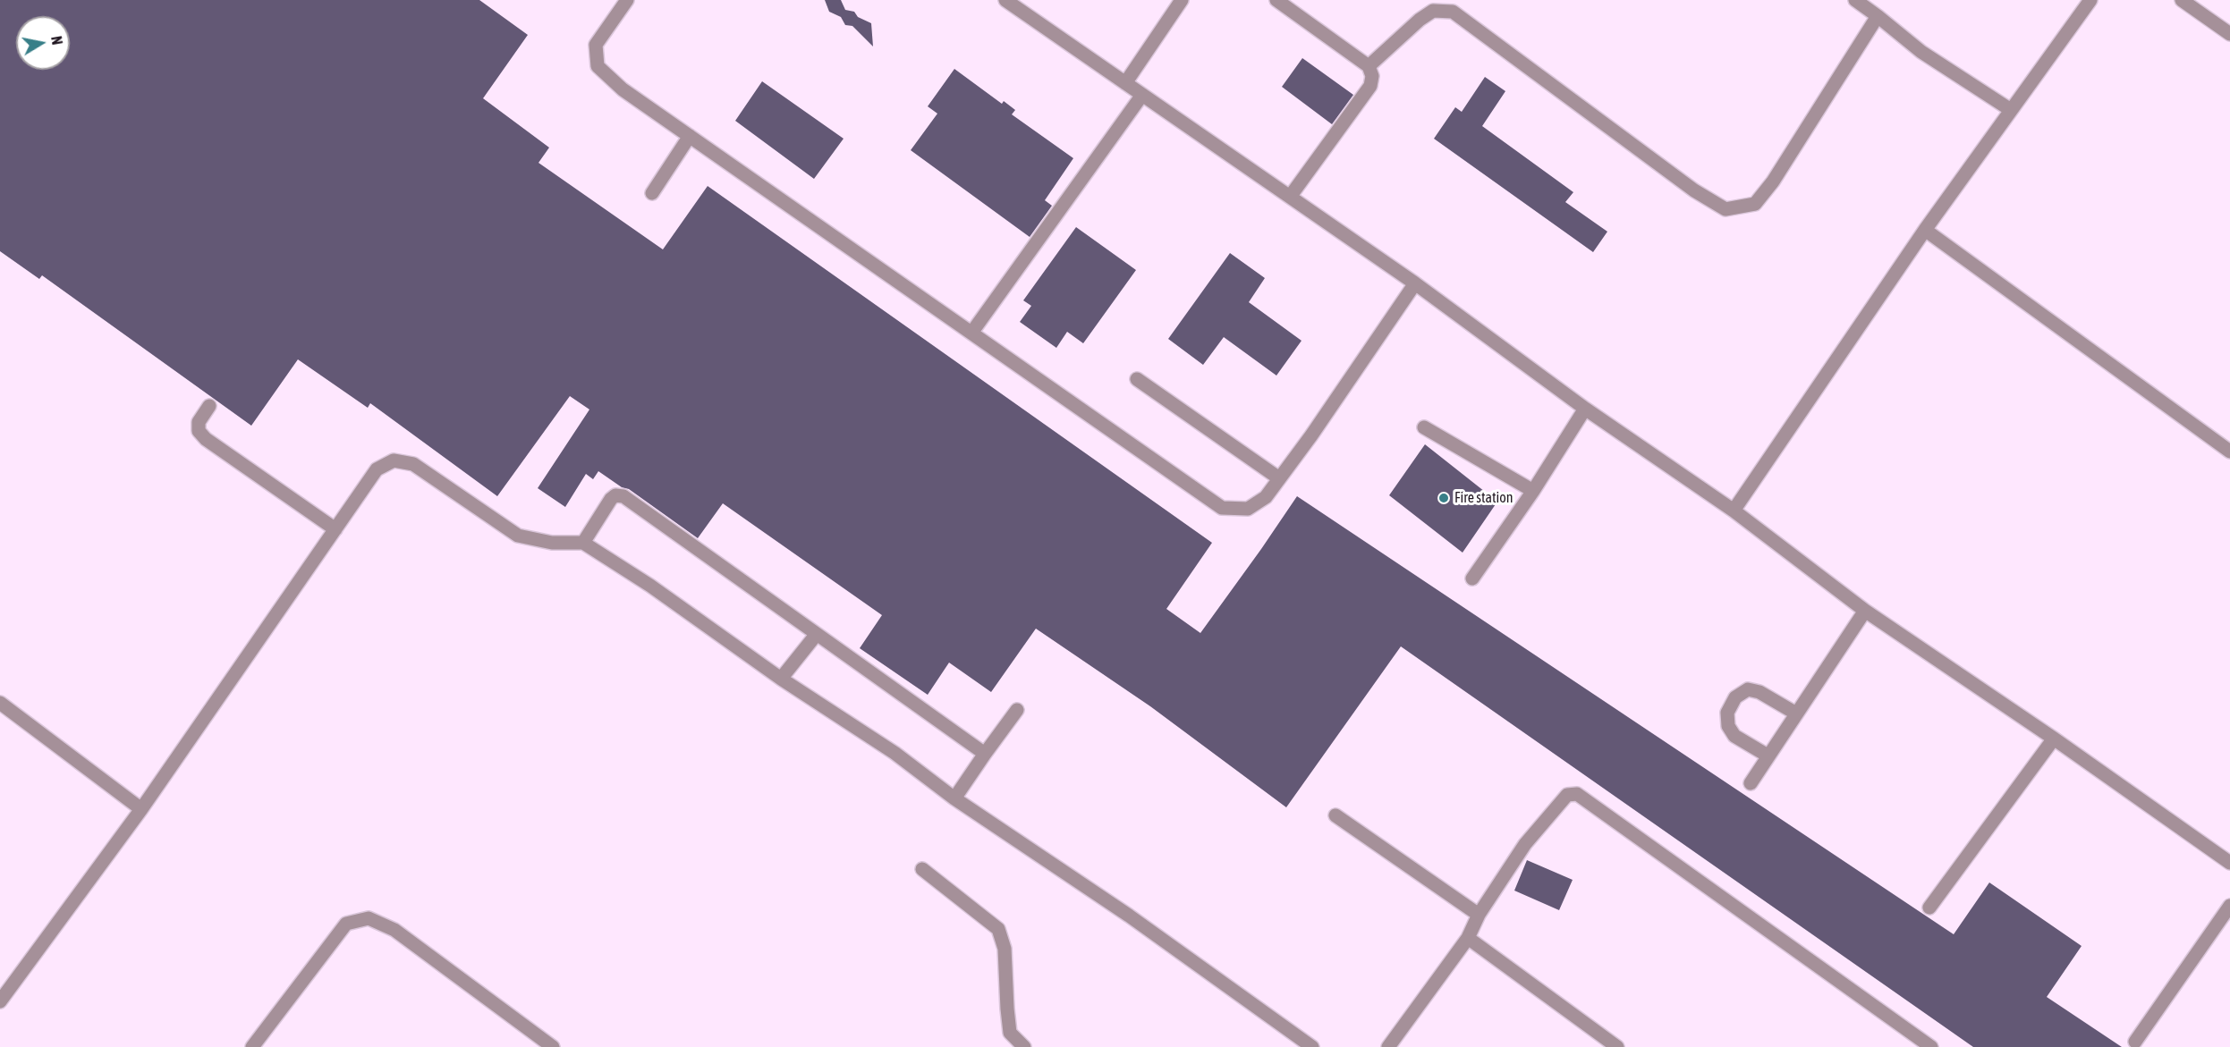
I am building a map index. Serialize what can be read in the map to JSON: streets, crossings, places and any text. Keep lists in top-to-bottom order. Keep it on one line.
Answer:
{"places":["Fire station"],"north":"right"}
